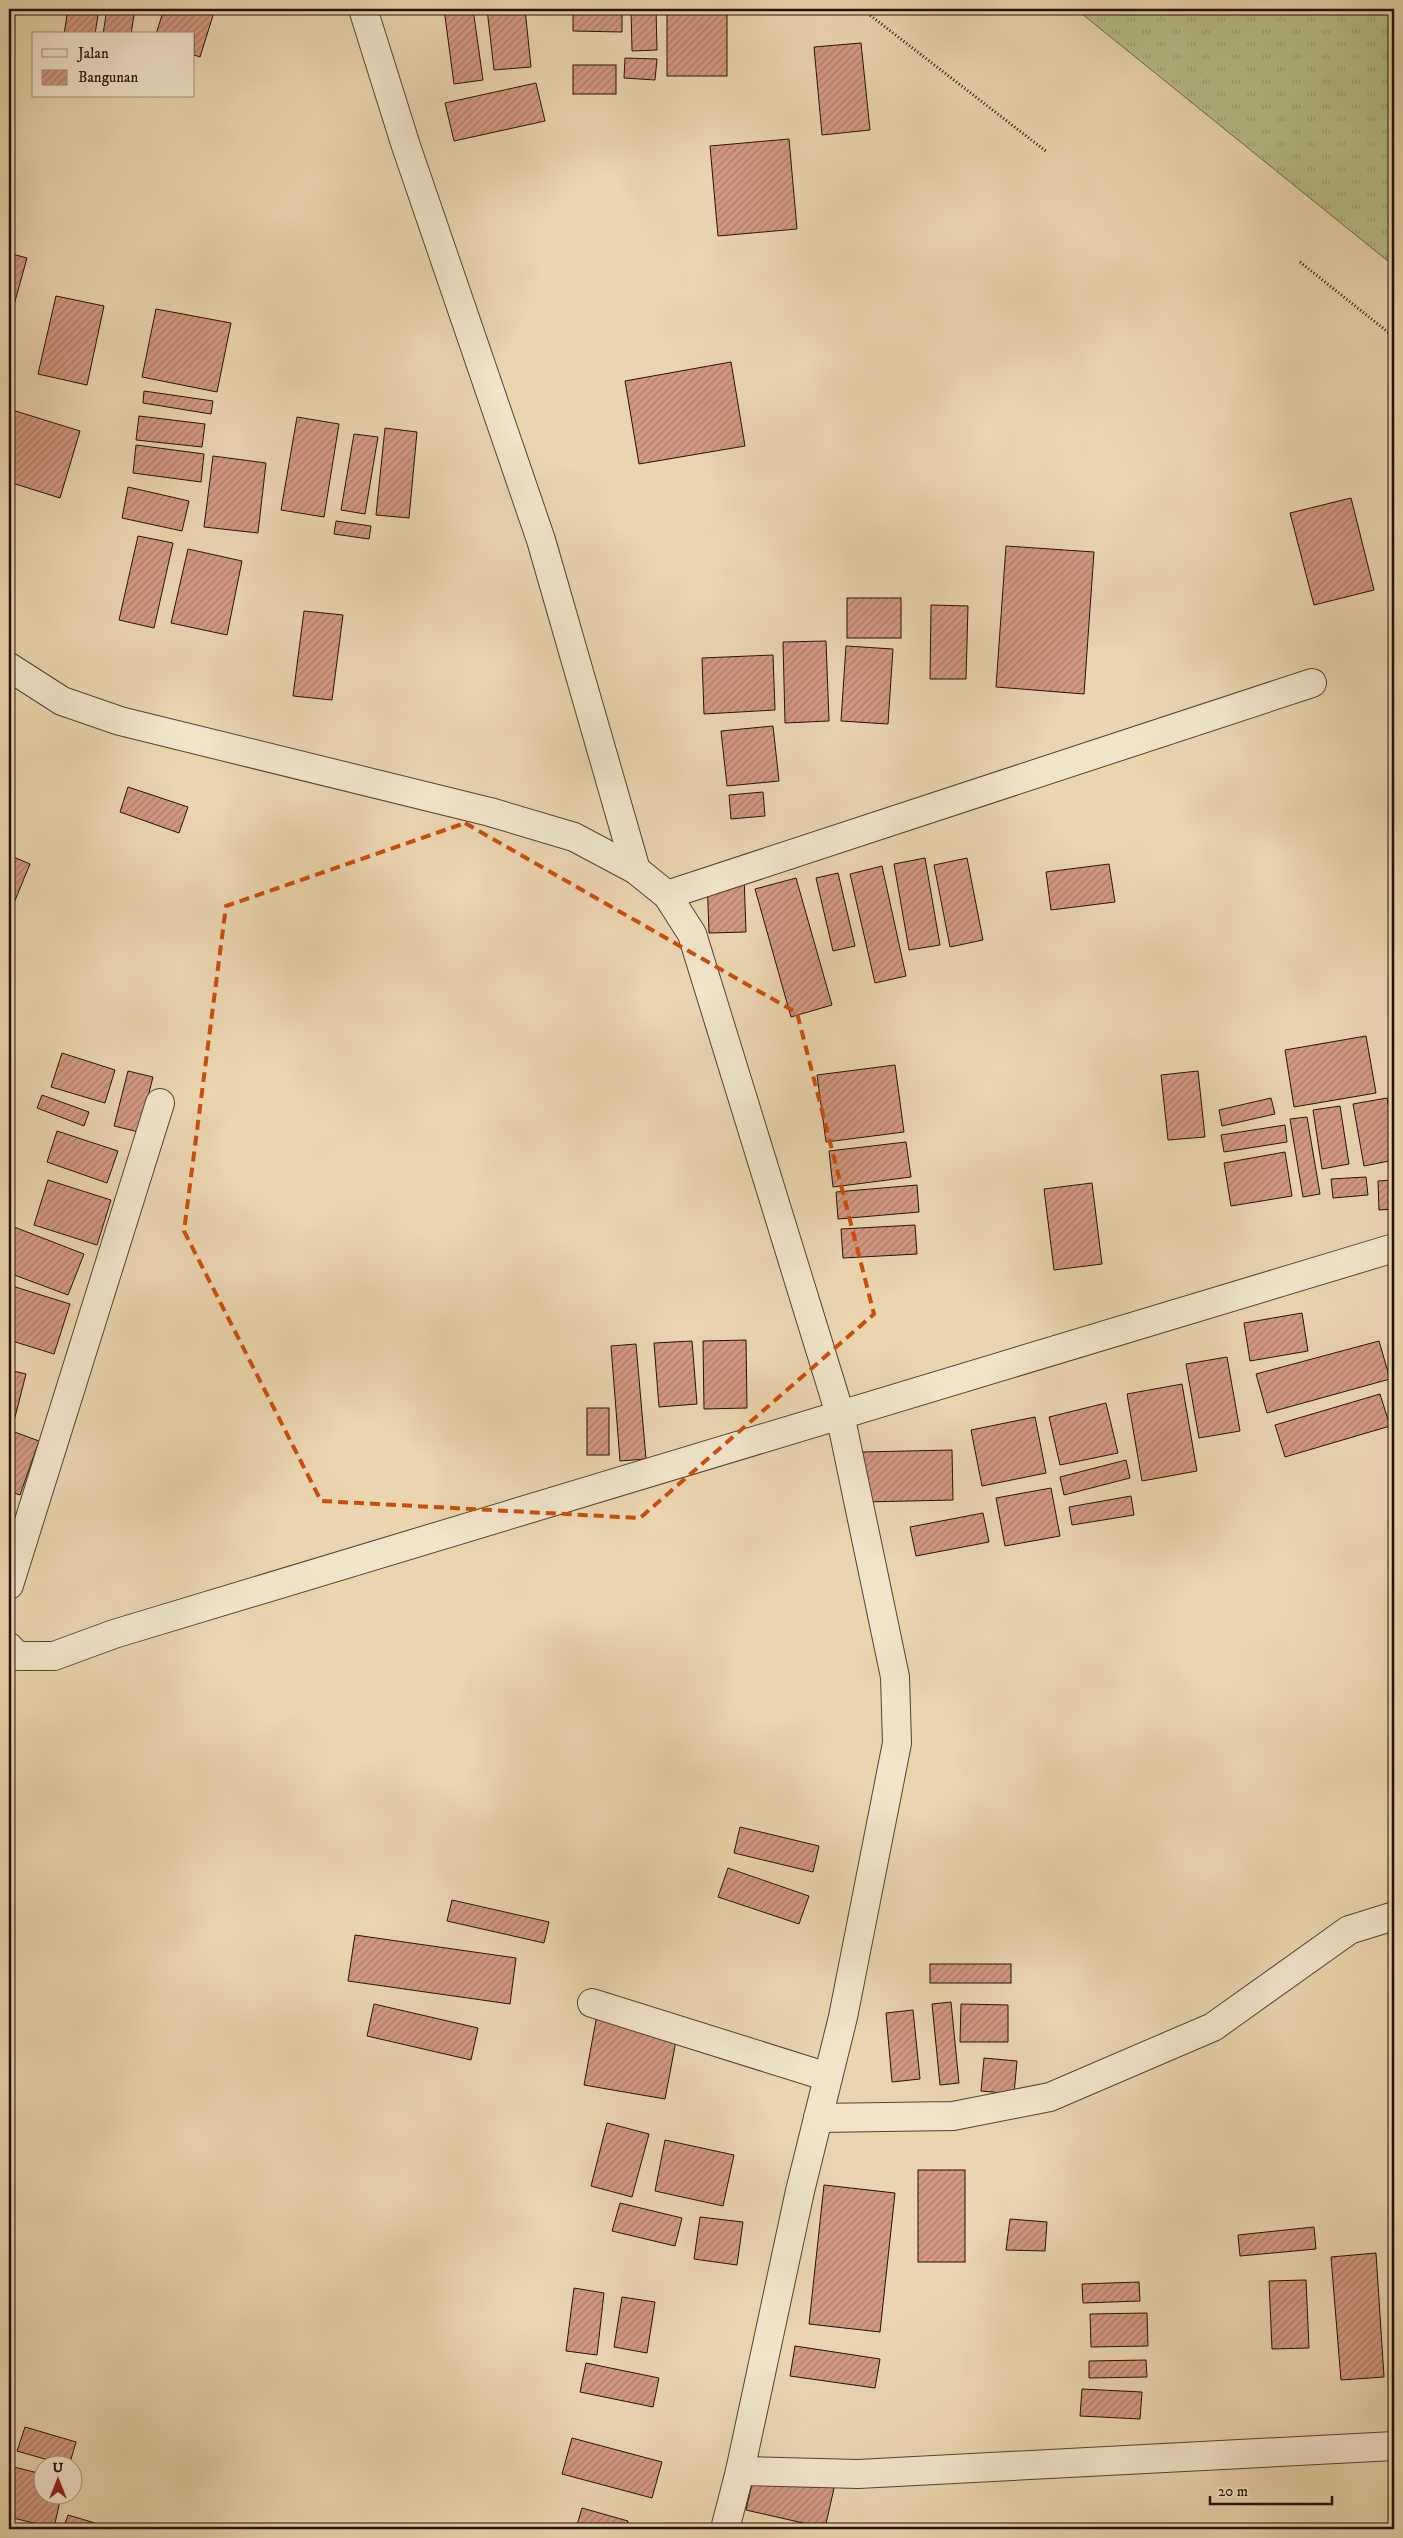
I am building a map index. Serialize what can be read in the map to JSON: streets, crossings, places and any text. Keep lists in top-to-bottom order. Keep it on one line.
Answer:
{"legend":["Jalan","Bangunan"],"scale_bar":"20 m","north":"top"}
